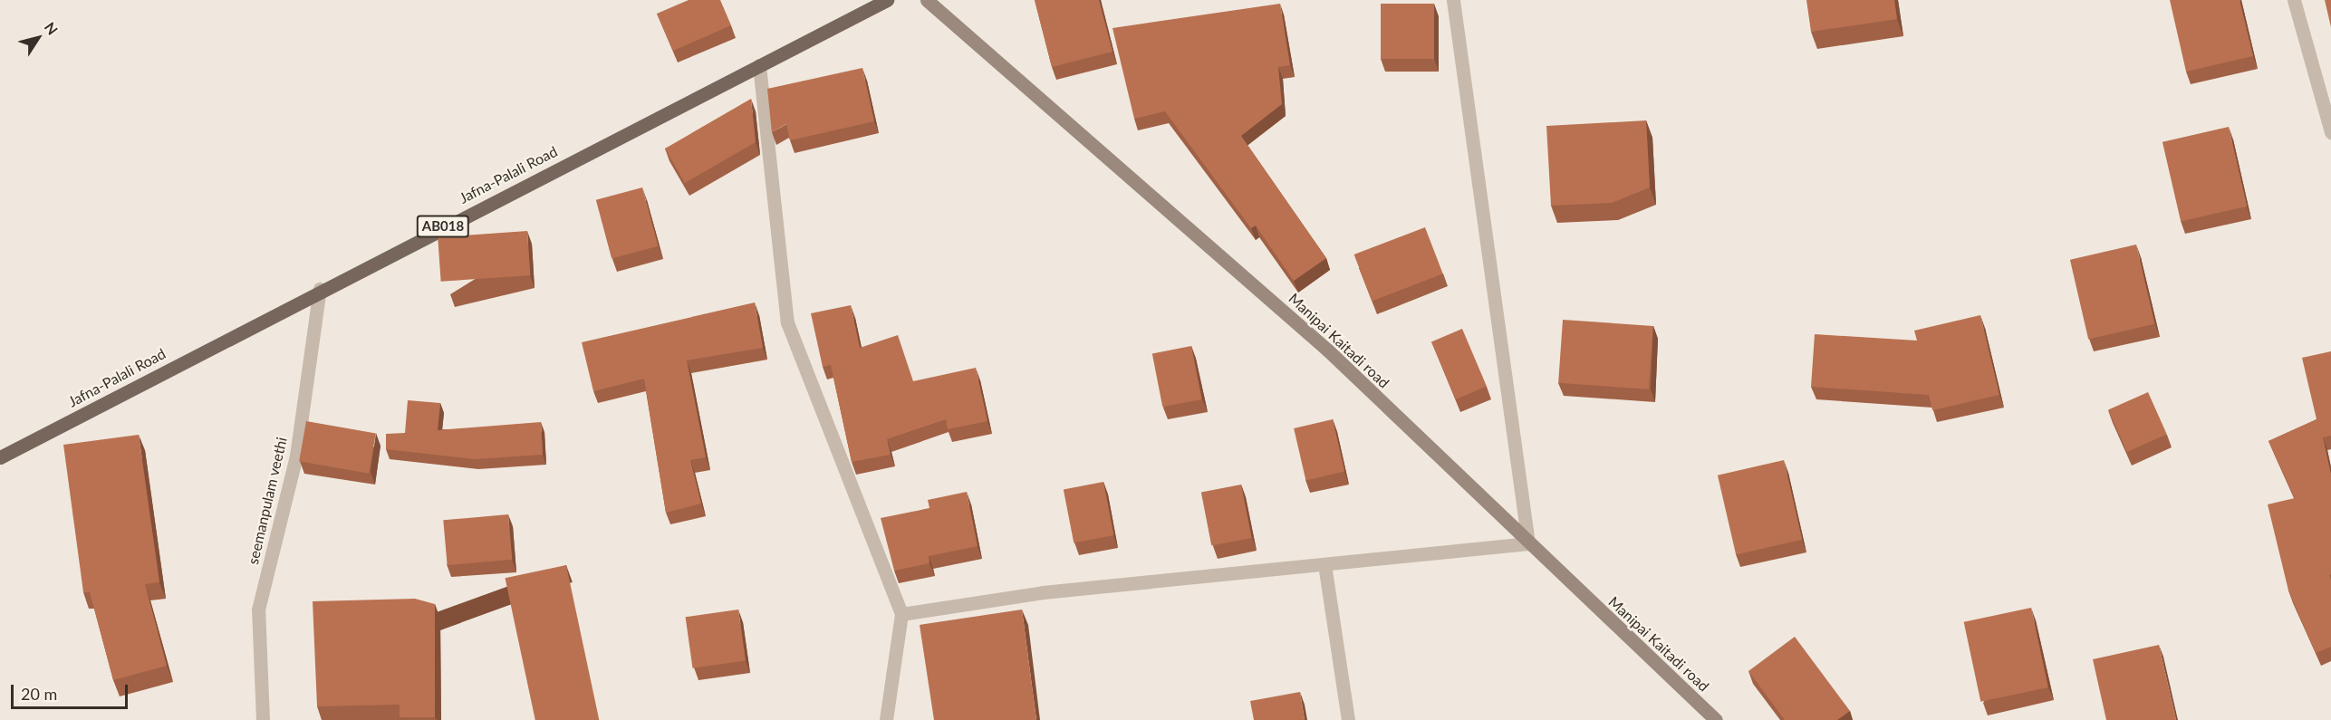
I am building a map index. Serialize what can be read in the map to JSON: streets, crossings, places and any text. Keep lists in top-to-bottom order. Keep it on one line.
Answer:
{"streets":{"main road":["Jafna-Palali Road","AB018","Manipai Kaitadi road"],"street":["seemanpulam veethi"]},"crossings":[["Jafna-Palali Road","seemanpulam veethi"]],"scale_bar":"20 m","north":"top right"}
